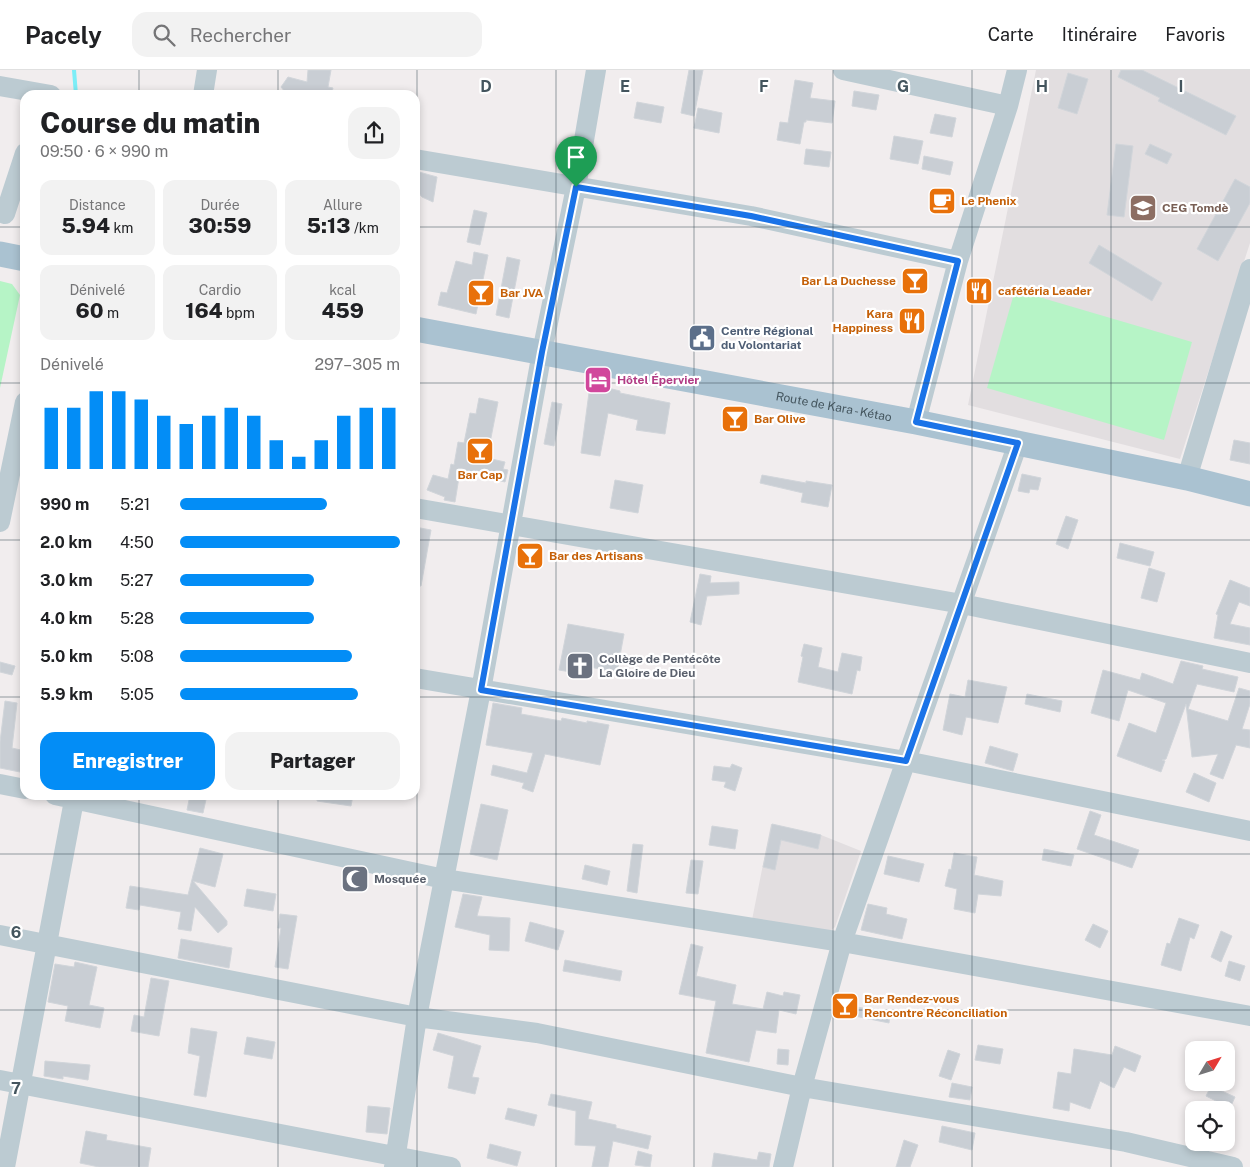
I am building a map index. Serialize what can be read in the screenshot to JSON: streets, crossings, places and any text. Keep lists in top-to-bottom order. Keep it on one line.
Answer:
{"streets":{"main road":["Route de Kara - Kétao"]},"places":{"cafe":["Le Phenix"],"school or university":["CEG Tomdè"],"bar":["Bar La Duchesse","Bar JVA","Bar Olive","Bar Cap","Bar des Artisans","Bar Rendez-vous Rencontre Réconciliation"],"restaurant":["cafétéria Leader","Kara Happiness"],"public building":["Centre Régional du Volontariat"],"hotel":["Hôtel Épervier"],"church":["Collège de Pentécôte La Gloire de Dieu"],"mosque":["Mosquée"]},"north":"top right","page":{"header":"Pacely","search":"Rechercher","nav":["Carte","Itinéraire","Favoris"],"heading":["Course du matin","09:50 · 6 × 990 m"],"stats":[["Distance","5.94 km"],["Durée","30:59"],["Allure","5:13 /km"],["Dénivelé","60 m"],["Cardio","164 bpm"],["kcal","459"]],"chart":["Dénivelé","297–305 m"],"list":[{"name":"990 m","note":"5:21"},{"name":"2.0 km","note":"4:50"},{"name":"3.0 km","note":"5:27"},{"name":"4.0 km","note":"5:28"},{"name":"5.0 km","note":"5:08"},{"name":"5.9 km","note":"5:05"}],"buttons":["Enregistrer","Partager"]},"grid":{"columns":["D","E","F","G","H","I"],"rows":["6","7"]}}
